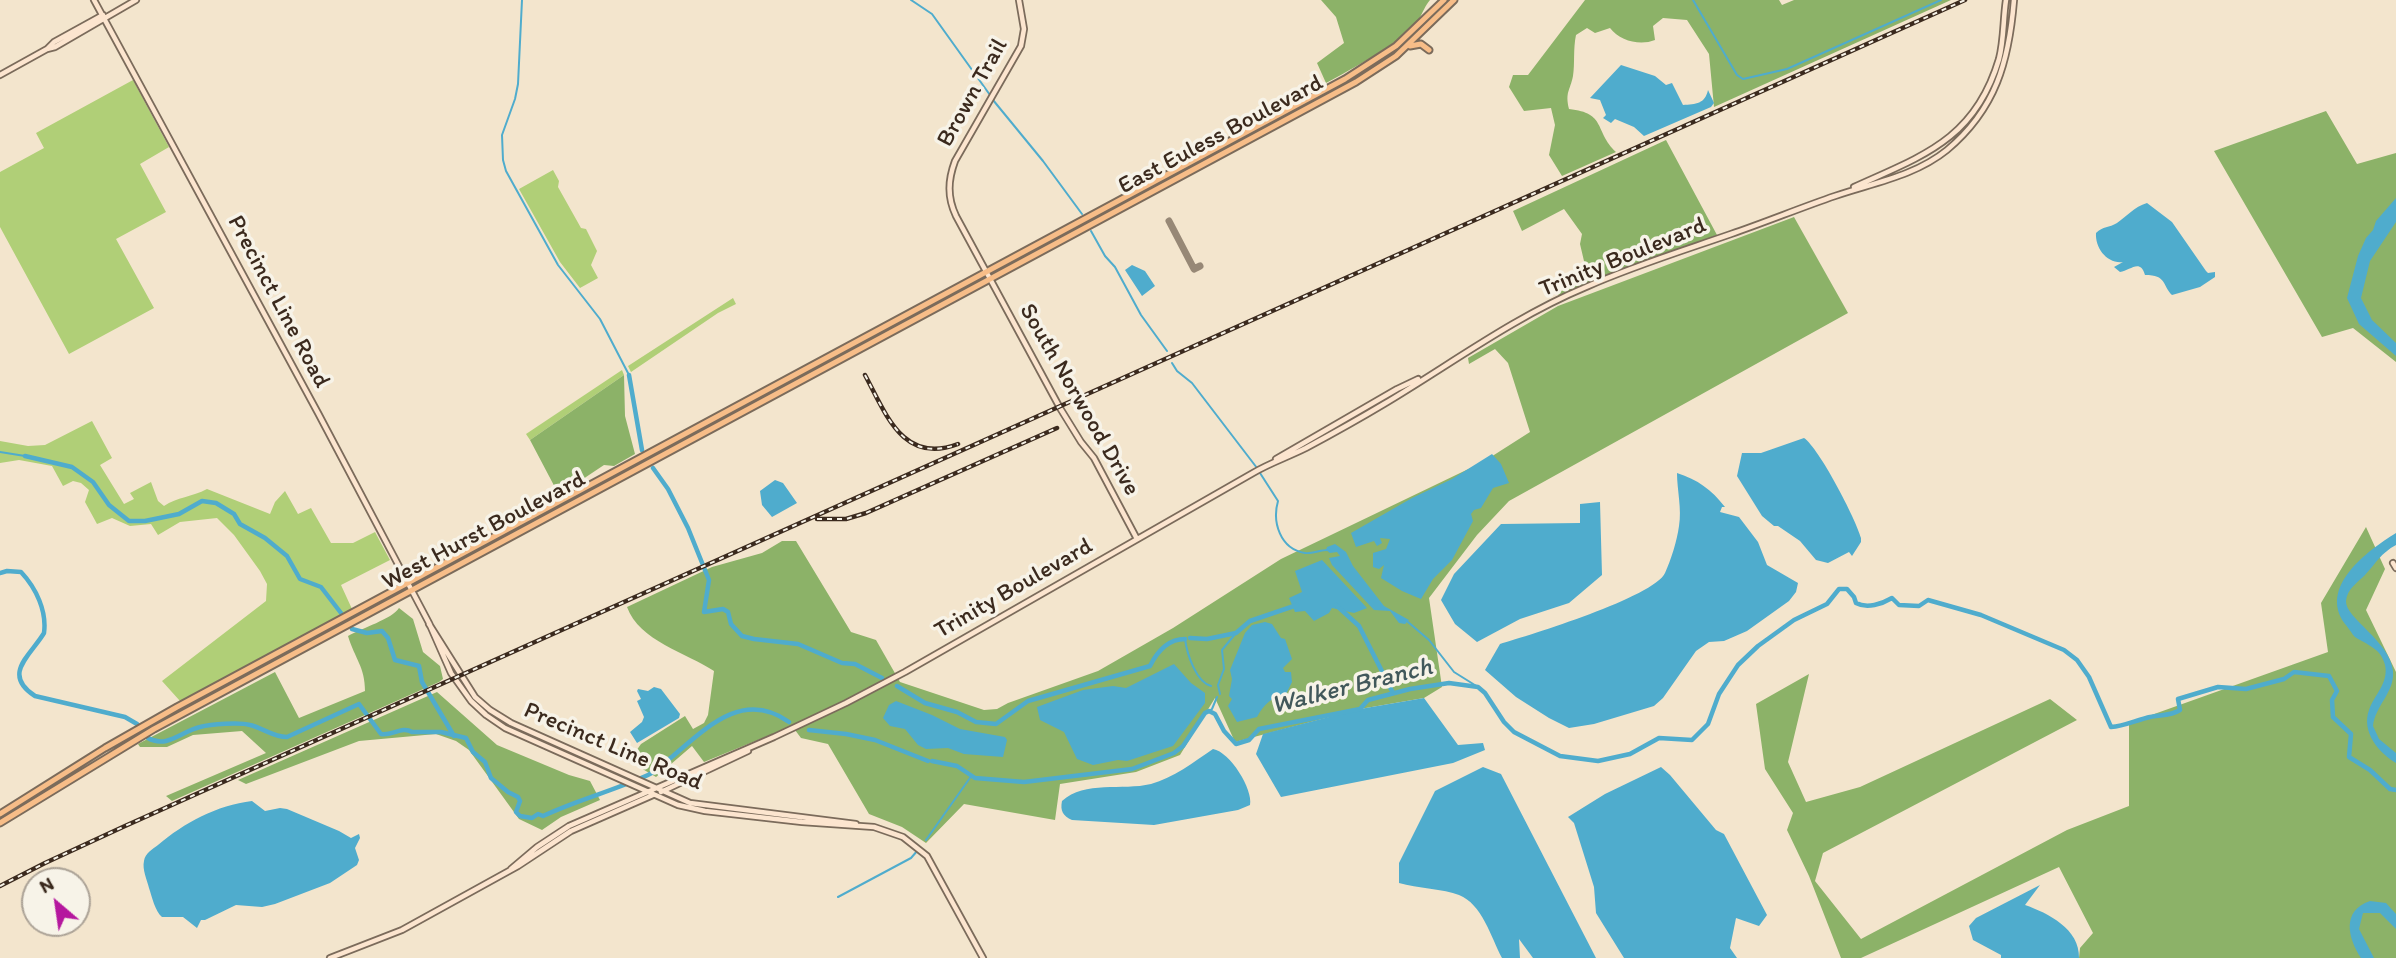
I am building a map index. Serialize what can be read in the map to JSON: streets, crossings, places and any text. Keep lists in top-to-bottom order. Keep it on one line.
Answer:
{"streets":{"main road":["Brown Trail","East Euless Boulevard","Trinity Boulevard","Precinct Line Road","South Norwood Drive","West Hurst Boulevard"]},"crossings":[["Brown Trail","South Norwood Drive"],["East Euless Boulevard","South Norwood Drive"],["East Euless Boulevard","West Hurst Boulevard"],["Trinity Boulevard","Precinct Line Road"],["Trinity Boulevard","South Norwood Drive"],["Precinct Line Road","West Hurst Boulevard"],["South Norwood Drive","West Hurst Boulevard"]],"water":["Walker Branch"],"north":"top left"}
